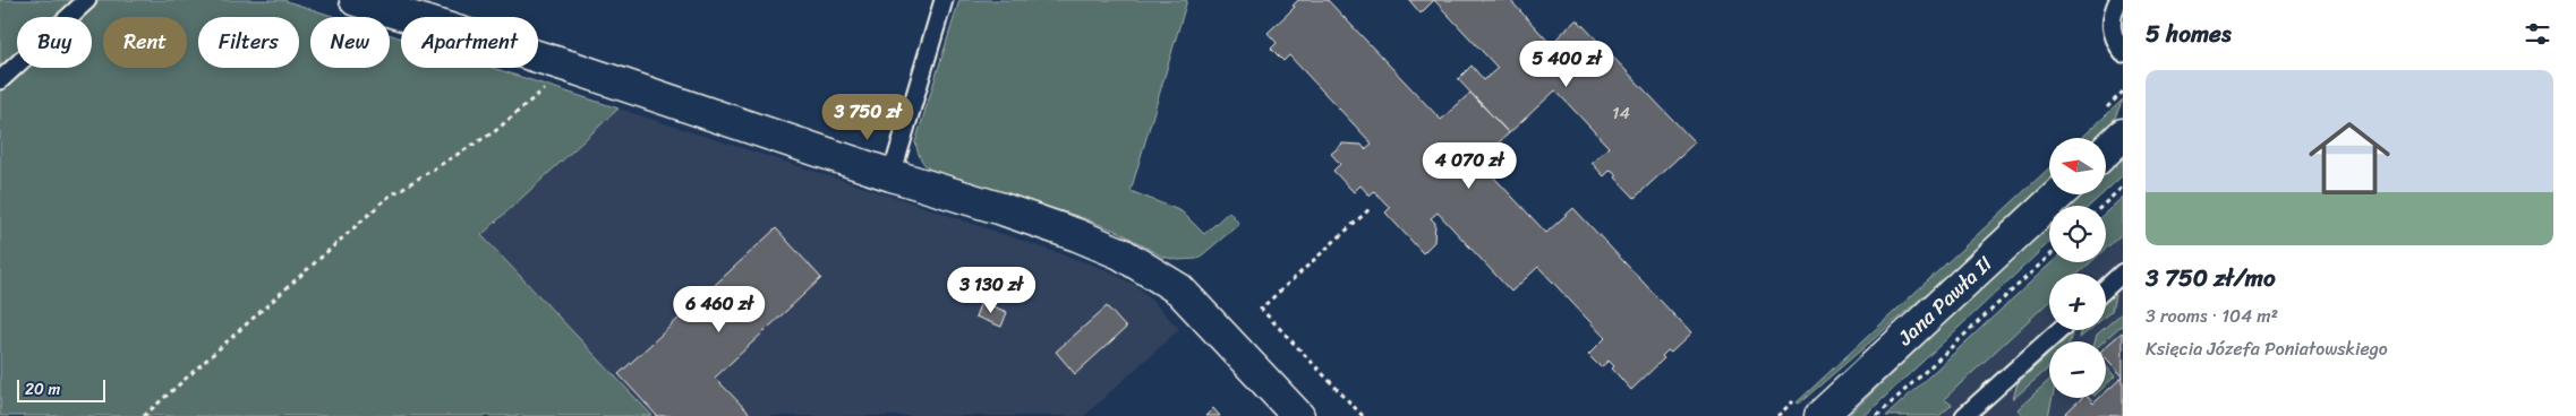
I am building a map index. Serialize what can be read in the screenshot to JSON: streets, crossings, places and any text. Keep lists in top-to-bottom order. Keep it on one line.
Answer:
{"streets":{"street":["Jana Pawła II"]},"house_numbers":["14"],"scale_bar":"20 m","north":"left","page":{"heading":"5 homes","chip":["Buy","Rent","Filters","New","Apartment"],"price":["5 400 zł","3 750 zł","4 070 zł","3 130 zł","6 460 zł"],"list":[{"name":"3 750 zł/mo","note":"3 rooms · 104 m² · Księcia Józefa Poniatowskiego"}],"map_buttons":["+","−"],"scale":"20 m"}}
